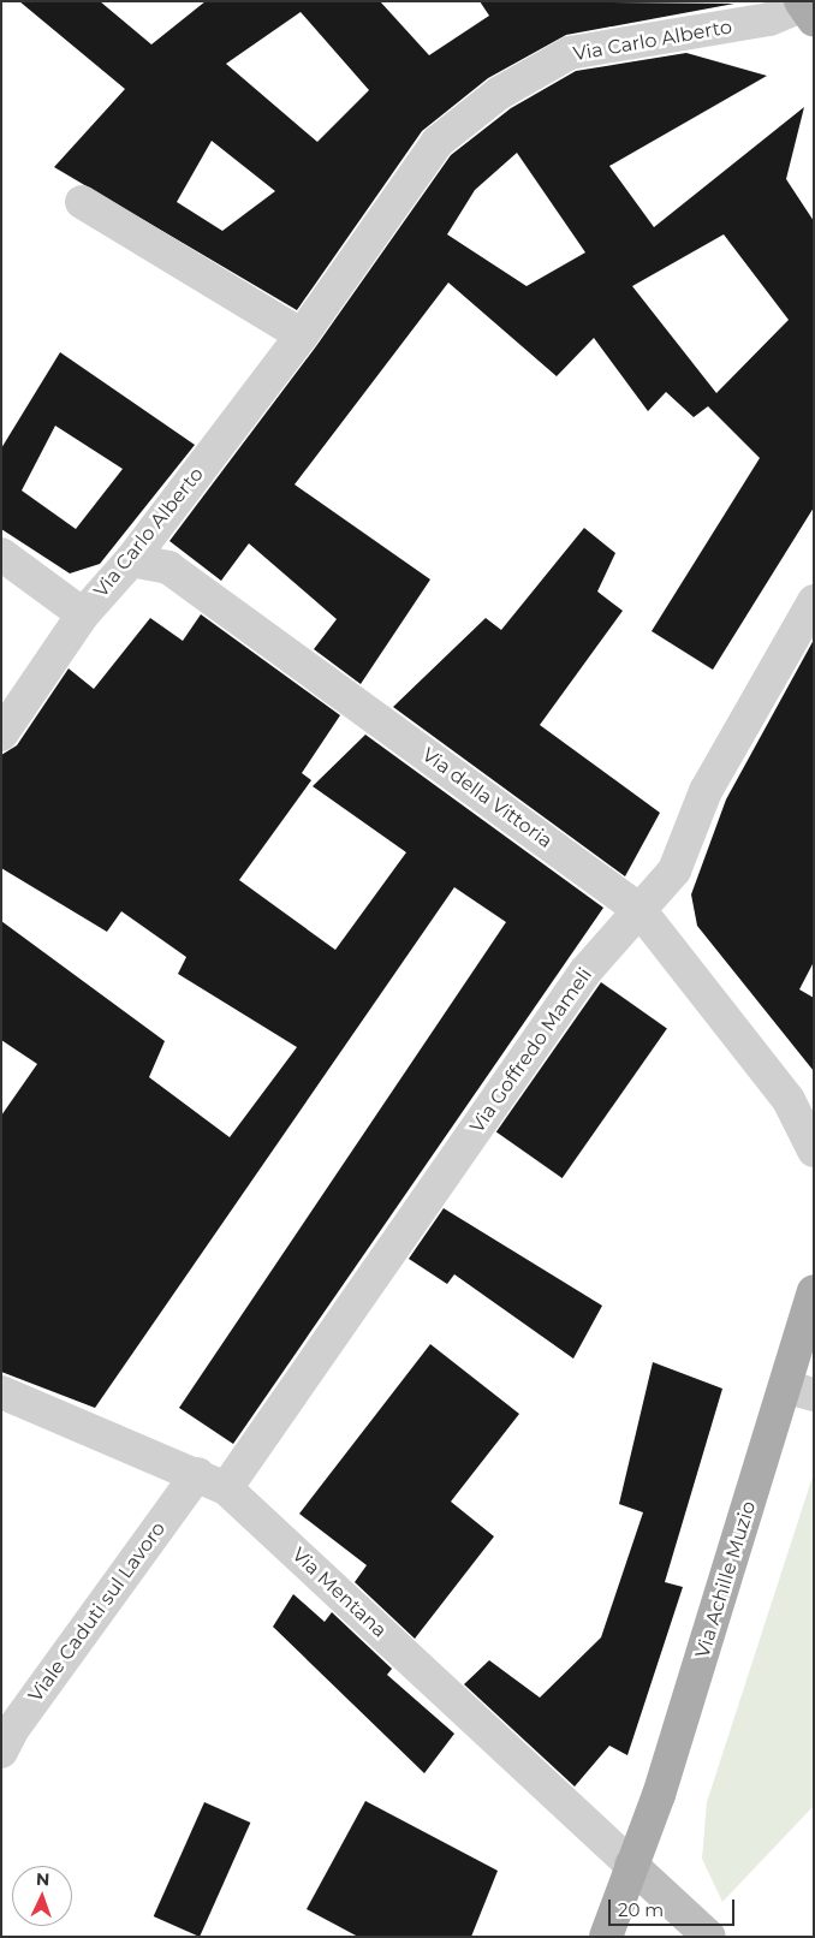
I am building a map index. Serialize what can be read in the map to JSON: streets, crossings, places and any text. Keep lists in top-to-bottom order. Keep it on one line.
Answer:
{"streets":{"main road":["Via Achille Muzio"],"street":["Via Carlo Alberto","Via della Vittoria","Via Goffredo Mameli","Via Mentana","Viale Caduti sul Lavoro"]},"crossings":[["Via Carlo Alberto","Via della Vittoria"],["Via della Vittoria","Via Goffredo Mameli"],["Via Goffredo Mameli","Via Mentana"],["Via Achille Muzio","Via Mentana"],["Via Mentana","Viale Caduti sul Lavoro"]],"scale_bar":"20 m","north":"top"}
